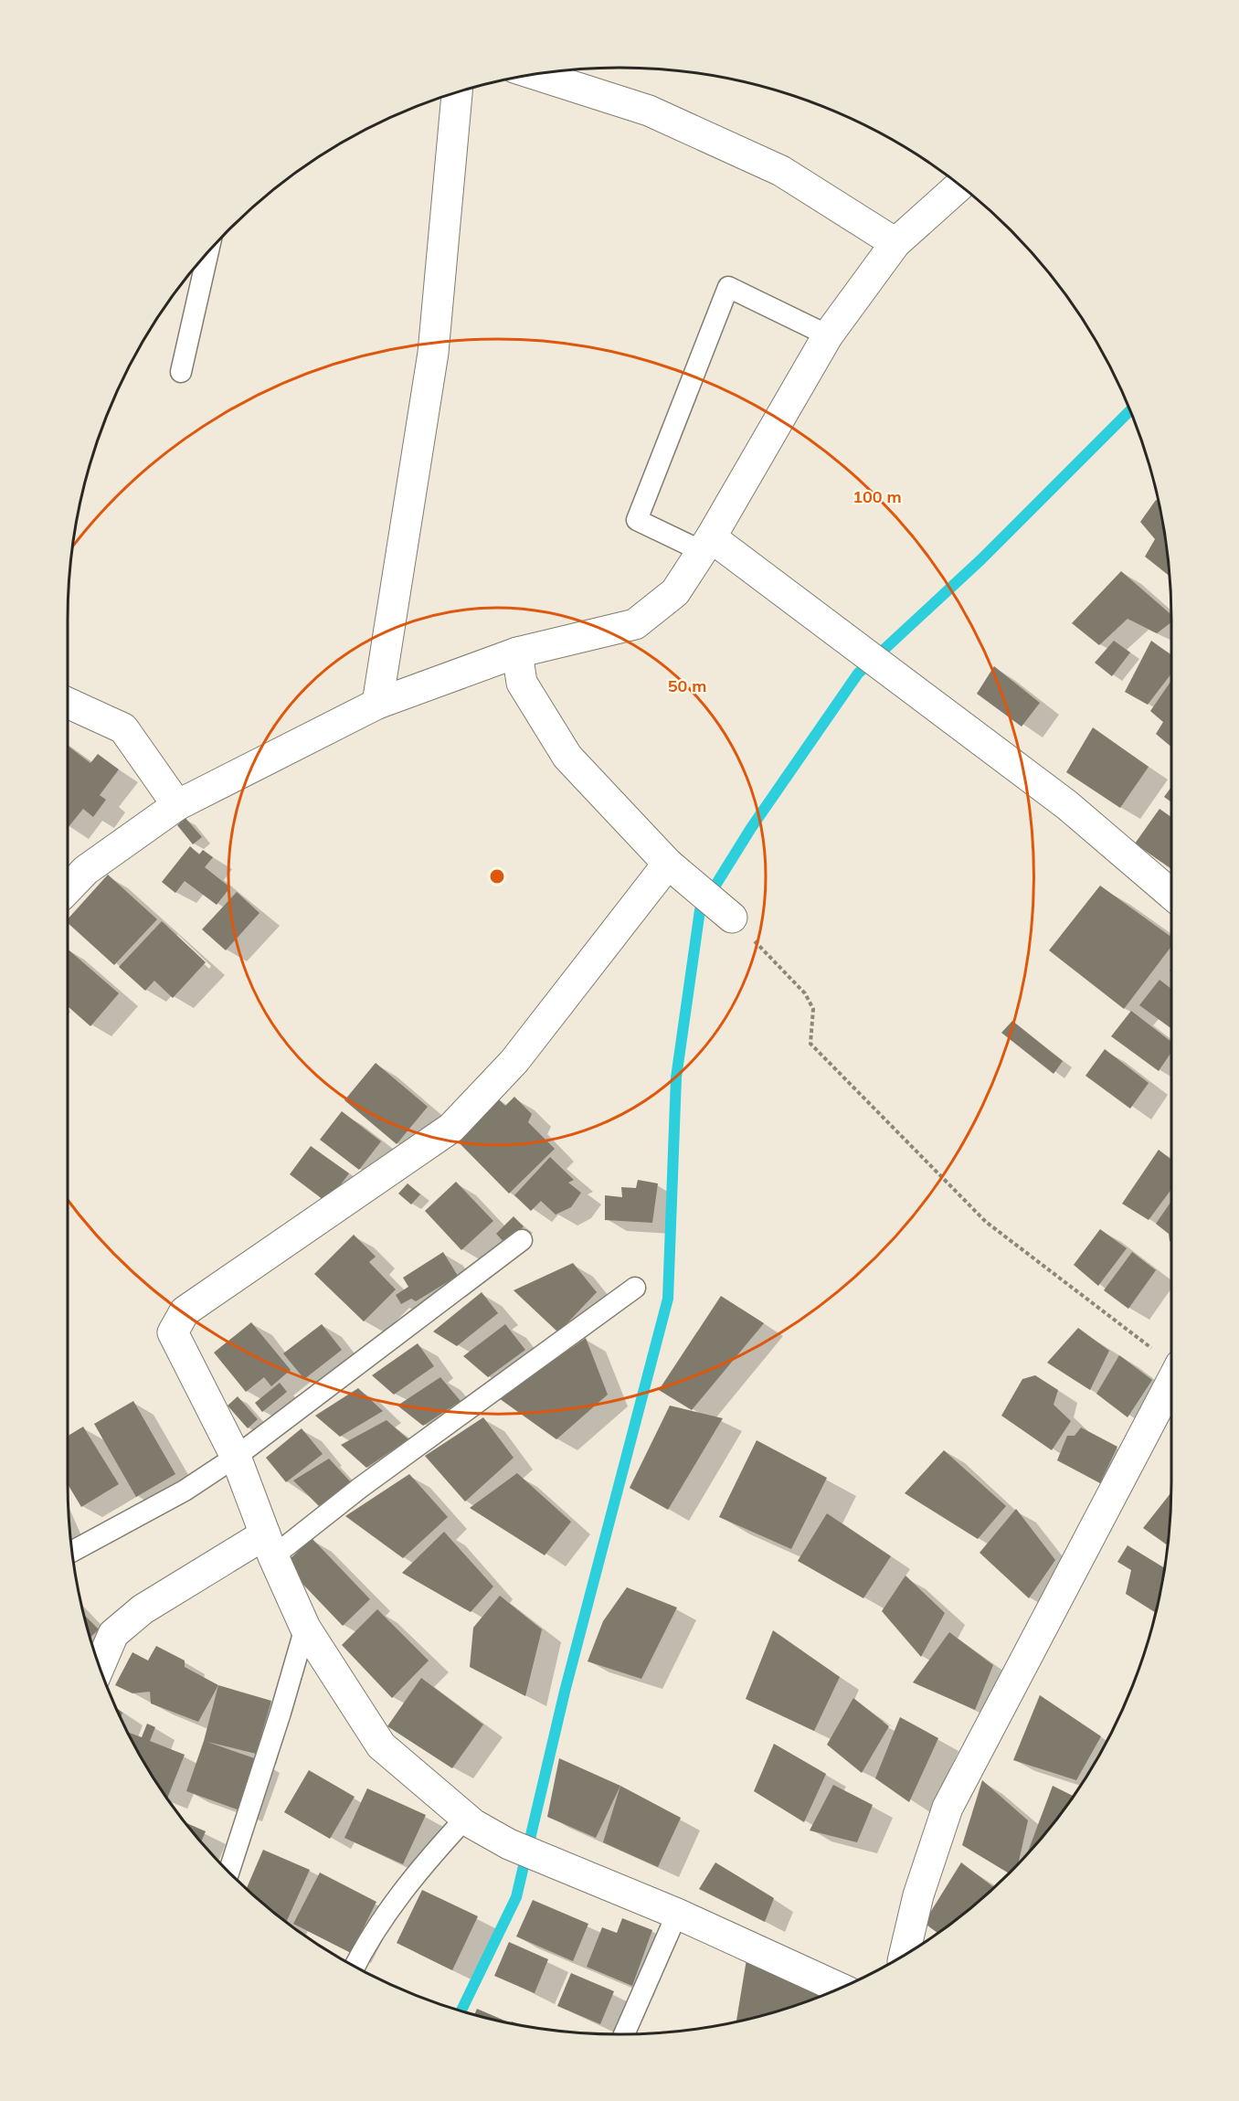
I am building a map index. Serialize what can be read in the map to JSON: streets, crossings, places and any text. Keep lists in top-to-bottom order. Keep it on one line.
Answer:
{"rings":["100 m","50 m"]}
